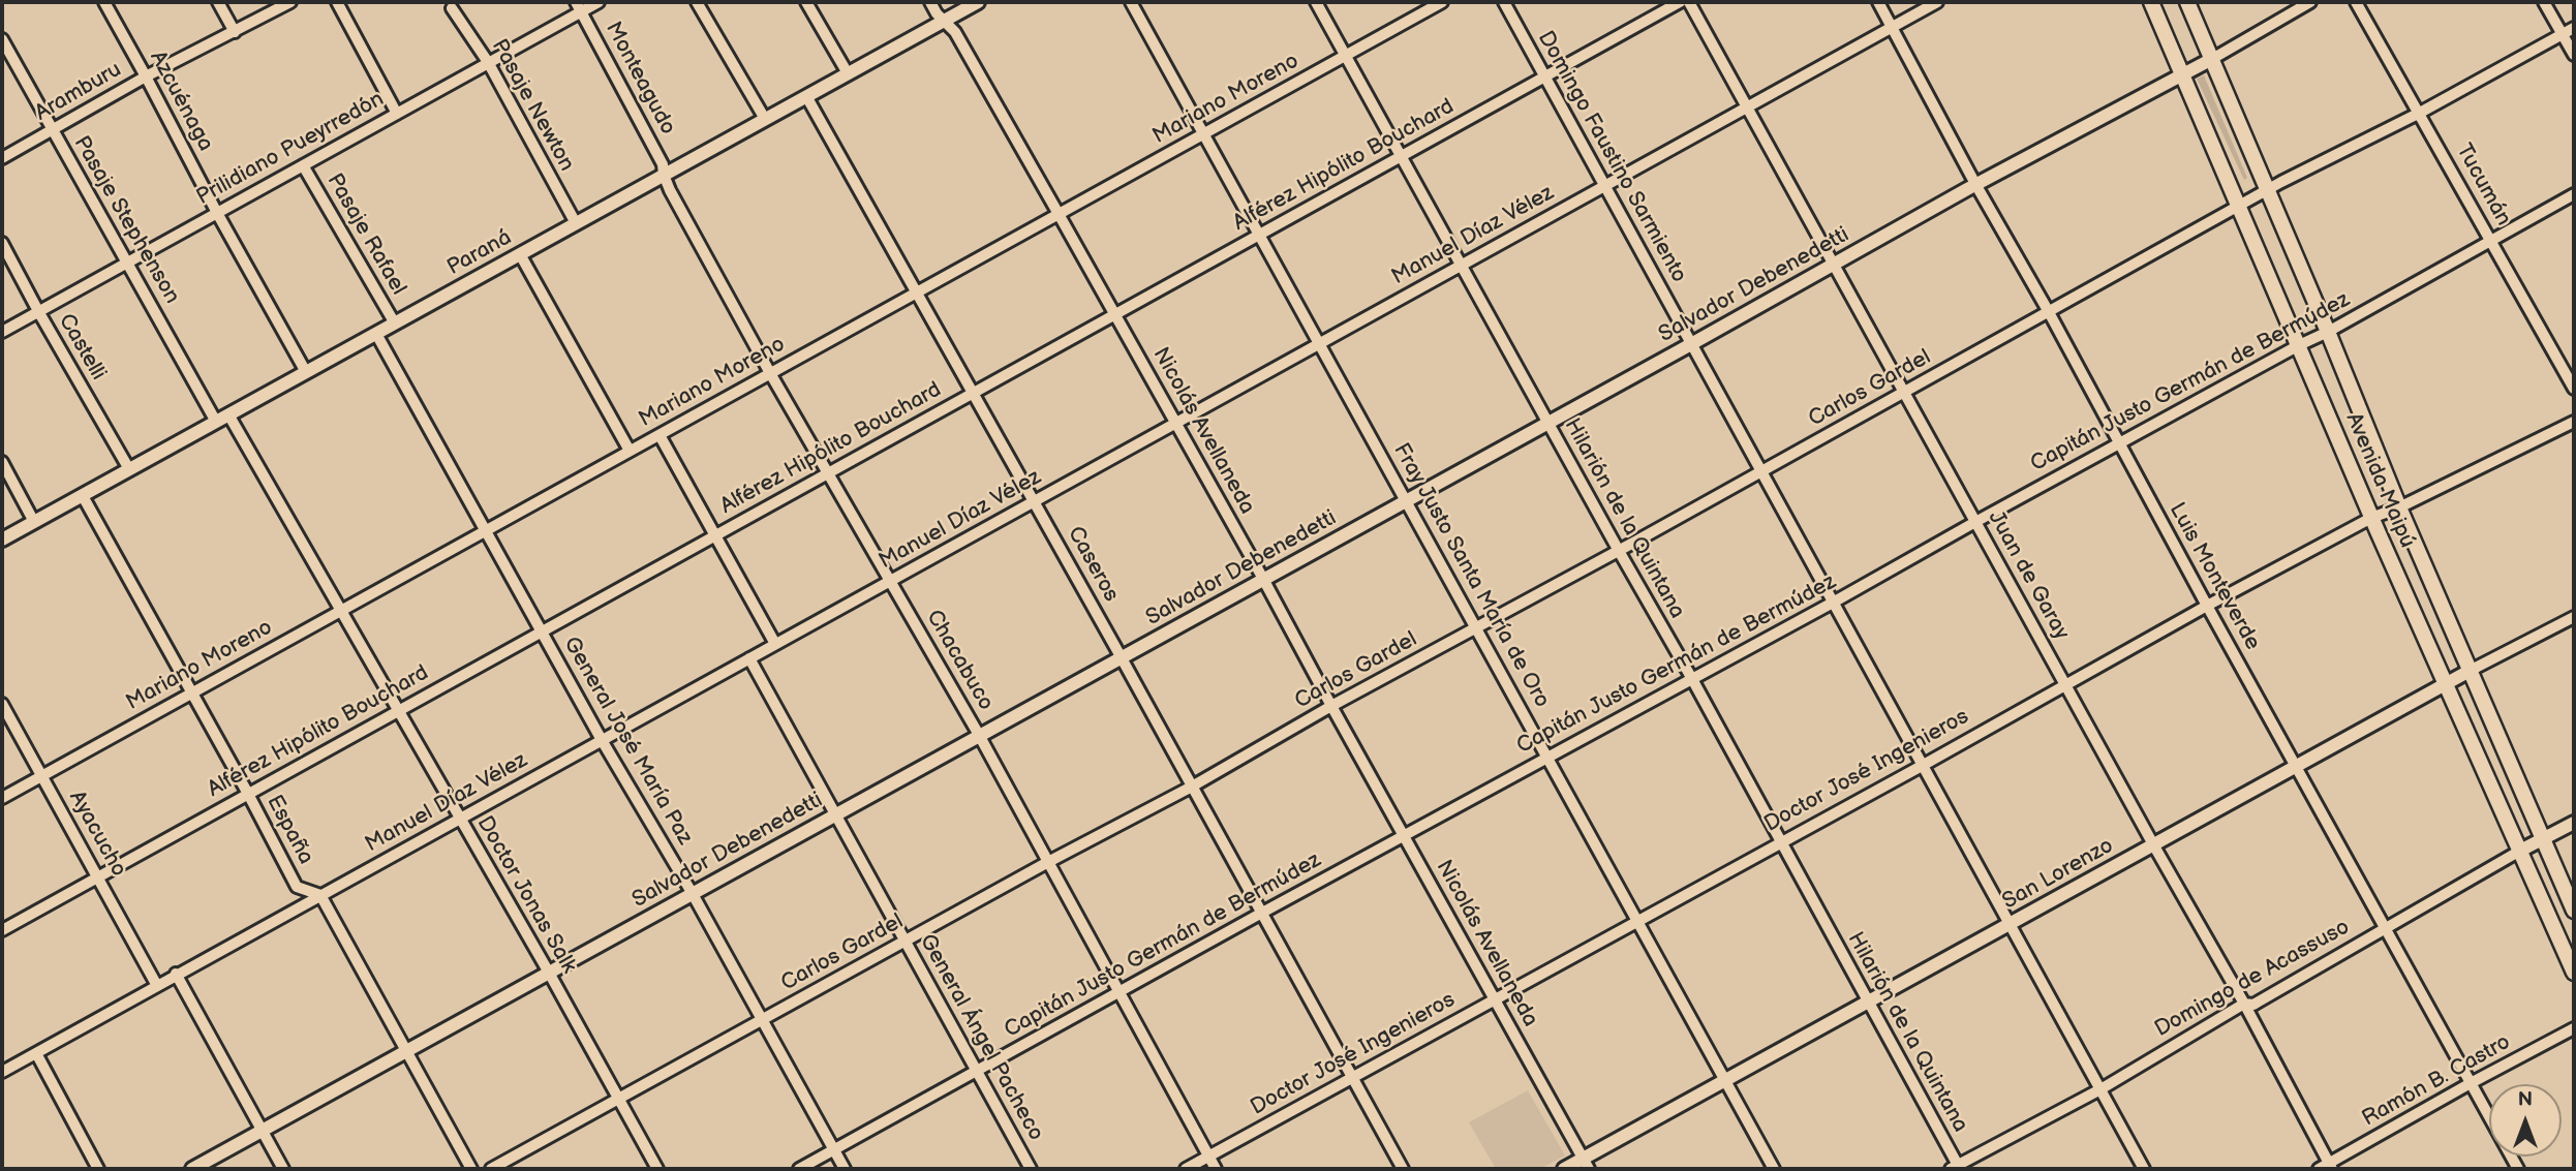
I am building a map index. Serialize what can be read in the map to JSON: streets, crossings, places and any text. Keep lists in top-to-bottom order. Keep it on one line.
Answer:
{"streets":{"main road":["Avenida Maipú"],"street":["Monteagudo","Aramburu","Mariano Moreno","Azcuénaga","Pasaje Newton","Prilidiano Pueyrredón","Domingo Faustino Sarmiento","Alférez Hipólito Bouchard","Tucumán","Pasaje Stephenson","Pasaje Rafael","Manuel Díaz Vélez","Paraná","Salvador Debenedetti","Castelli","Capitán Justo Germán de Bermúdez","Carlos Gardel","Nicolás Avellaneda","Hilarión de la Quintana","Caseros","Fray Justo Santa María de Oro","Juan de Garay","Luis Monteverde","Chacabuco","General José María Paz","Doctor José Ingenieros","España","Ayacucho","San Lorenzo","Doctor Jonas Salk","Domingo de Acassuso","General Ángel Pacheco","Ramón B. Castro"]},"crossings":[["Monteagudo","Prilidiano Pueyrredón"],["Monteagudo","Paraná"],["Monteagudo","Chacabuco"],["Aramburu","Azcuénaga"],["Aramburu","Pasaje Stephenson"],["Mariano Moreno","Nicolás Avellaneda"],["Mariano Moreno","Hilarión de la Quintana"],["Mariano Moreno","Caseros"],["Mariano Moreno","Fray Justo Santa María de Oro"],["Mariano Moreno","Chacabuco"],["Mariano Moreno","General José María Paz"],["Mariano Moreno","España"],["Mariano Moreno","Ayacucho"],["Mariano Moreno","Doctor Jonas Salk"],["Azcuénaga","Prilidiano Pueyrredón"],["Azcuénaga","Paraná"],["Pasaje Newton","Prilidiano Pueyrredón"],["Pasaje Newton","Paraná"],["Prilidiano Pueyrredón","Pasaje Stephenson"],["Prilidiano Pueyrredón","Pasaje Rafael"],["Prilidiano Pueyrredón","Castelli"],["Domingo Faustino Sarmiento","Alférez Hipólito Bouchard"],["Domingo Faustino Sarmiento","Manuel Díaz Vélez"],["Domingo Faustino Sarmiento","Salvador Debenedetti"],["Domingo Faustino Sarmiento","Capitán Justo Germán de Bermúdez"],["Domingo Faustino Sarmiento","Carlos Gardel"],["Domingo Faustino Sarmiento","Doctor José Ingenieros"],["Domingo Faustino Sarmiento","San Lorenzo"],["Domingo Faustino Sarmiento","Domingo de Acassuso"],["Alférez Hipólito Bouchard","Nicolás Avellaneda"],["Alférez Hipólito Bouchard","Hilarión de la Quintana"],["Alférez Hipólito Bouchard","Caseros"],["Alférez Hipólito Bouchard","Fray Justo Santa María de Oro"],["Alférez Hipólito Bouchard","Chacabuco"],["Alférez Hipólito Bouchard","General José María Paz"],["Alférez Hipólito Bouchard","España"],["Alférez Hipólito Bouchard","Ayacucho"],["Alférez Hipólito Bouchard","Doctor Jonas Salk"],["Tucumán","Capitán Justo Germán de Bermúdez"],["Tucumán","Carlos Gardel"],["Pasaje Stephenson","Paraná"],["Pasaje Stephenson","Doctor Jonas Salk"],["Pasaje Rafael","Paraná"],["Manuel Díaz Vélez","Nicolás Avellaneda"],["Manuel Díaz Vélez","Hilarión de la Quintana"],["Manuel Díaz Vélez","Caseros"],["Manuel Díaz Vélez","Fray Justo Santa María de Oro"],["Manuel Díaz Vélez","Juan de Garay"],["Manuel Díaz Vélez","Luis Monteverde"],["Manuel Díaz Vélez","Chacabuco"],["Manuel Díaz Vélez","General José María Paz"],["Manuel Díaz Vélez","España"],["Manuel Díaz Vélez","Ayacucho"],["Manuel Díaz Vélez","Doctor Jonas Salk"],["Manuel Díaz Vélez","General Ángel Pacheco"],["Paraná","Castelli"],["Paraná","Nicolás Avellaneda"],["Paraná","Caseros"],["Paraná","Chacabuco"],["Paraná","General José María Paz"],["Paraná","España"],["Paraná","Doctor Jonas Salk"],["Salvador Debenedetti","Nicolás Avellaneda"],["Salvador Debenedetti","Avenida Maipú"],["Salvador Debenedetti","Hilarión de la Quintana"],["Salvador Debenedetti","Caseros"],["Salvador Debenedetti","Fray Justo Santa María de Oro"],["Salvador Debenedetti","Juan de Garay"],["Salvador Debenedetti","Luis Monteverde"],["Salvador Debenedetti","Chacabuco"],["Salvador Debenedetti","General José María Paz"],["Salvador Debenedetti","Doctor Jonas Salk"],["Salvador Debenedetti","General Ángel Pacheco"],["Capitán Justo Germán de Bermúdez","Nicolás Avellaneda"],["Capitán Justo Germán de Bermúdez","Avenida Maipú"],["Capitán Justo Germán de Bermúdez","Hilarión de la Quintana"],["Capitán Justo Germán de Bermúdez","Caseros"],["Capitán Justo Germán de Bermúdez","Fray Justo Santa María de Oro"],["Capitán Justo Germán de Bermúdez","Juan de Garay"],["Capitán Justo Germán de Bermúdez","Luis Monteverde"],["Capitán Justo Germán de Bermúdez","Chacabuco"],["Capitán Justo Germán de Bermúdez","General José María Paz"],["Capitán Justo Germán de Bermúdez","General Ángel Pacheco"],["Carlos Gardel","Nicolás Avellaneda"],["Carlos Gardel","Avenida Maipú"],["Carlos Gardel","Hilarión de la Quintana"],["Carlos Gardel","Caseros"],["Carlos Gardel","Fray Justo Santa María de Oro"],["Carlos Gardel","Juan de Garay"],["Carlos Gardel","Luis Monteverde"],["Carlos Gardel","Chacabuco"],["Carlos Gardel","General José María Paz"],["Carlos Gardel","Doctor Jonas Salk"],["Carlos Gardel","General Ángel Pacheco"],["Nicolás Avellaneda","Doctor José Ingenieros"],["Nicolás Avellaneda","San Lorenzo"],["Avenida Maipú","Doctor José Ingenieros"],["Avenida Maipú","San Lorenzo"],["Avenida Maipú","Domingo de Acassuso"],["Hilarión de la Quintana","Doctor José Ingenieros"],["Hilarión de la Quintana","San Lorenzo"],["Hilarión de la Quintana","Domingo de Acassuso"],["Caseros","Doctor José Ingenieros"],["Fray Justo Santa María de Oro","Doctor José Ingenieros"],["Fray Justo Santa María de Oro","San Lorenzo"],["Juan de Garay","Doctor José Ingenieros"],["Juan de Garay","San Lorenzo"],["Juan de Garay","Domingo de Acassuso"],["Juan de Garay","Ramón B. Castro"],["Luis Monteverde","Doctor José Ingenieros"],["Luis Monteverde","San Lorenzo"],["Luis Monteverde","Domingo de Acassuso"],["Luis Monteverde","Ramón B. Castro"],["Chacabuco","Doctor José Ingenieros"]],"north":"top"}
